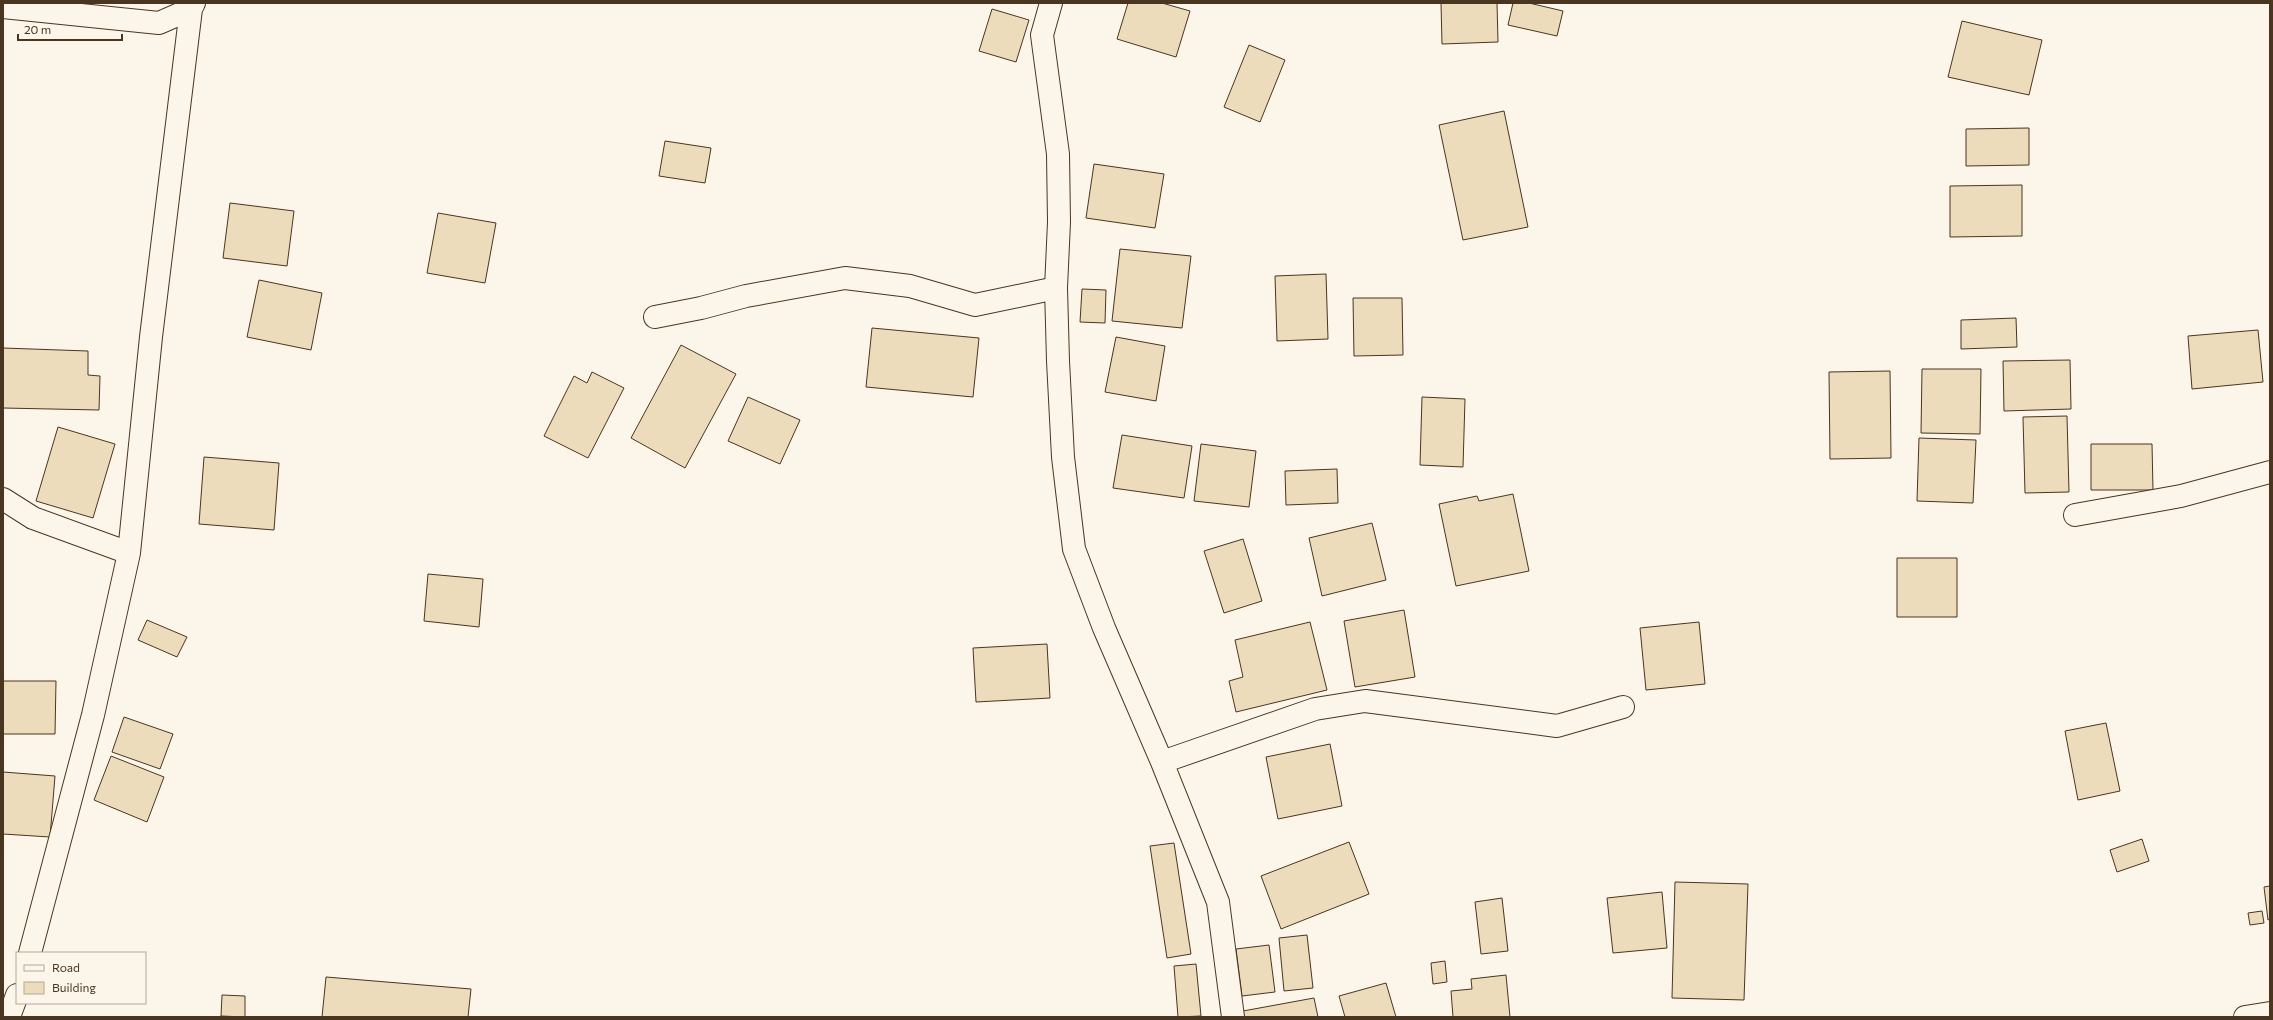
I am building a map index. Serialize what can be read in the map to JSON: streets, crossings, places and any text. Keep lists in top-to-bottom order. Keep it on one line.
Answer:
{"legend":["Road","Building"],"scale_bar":"20 m"}
